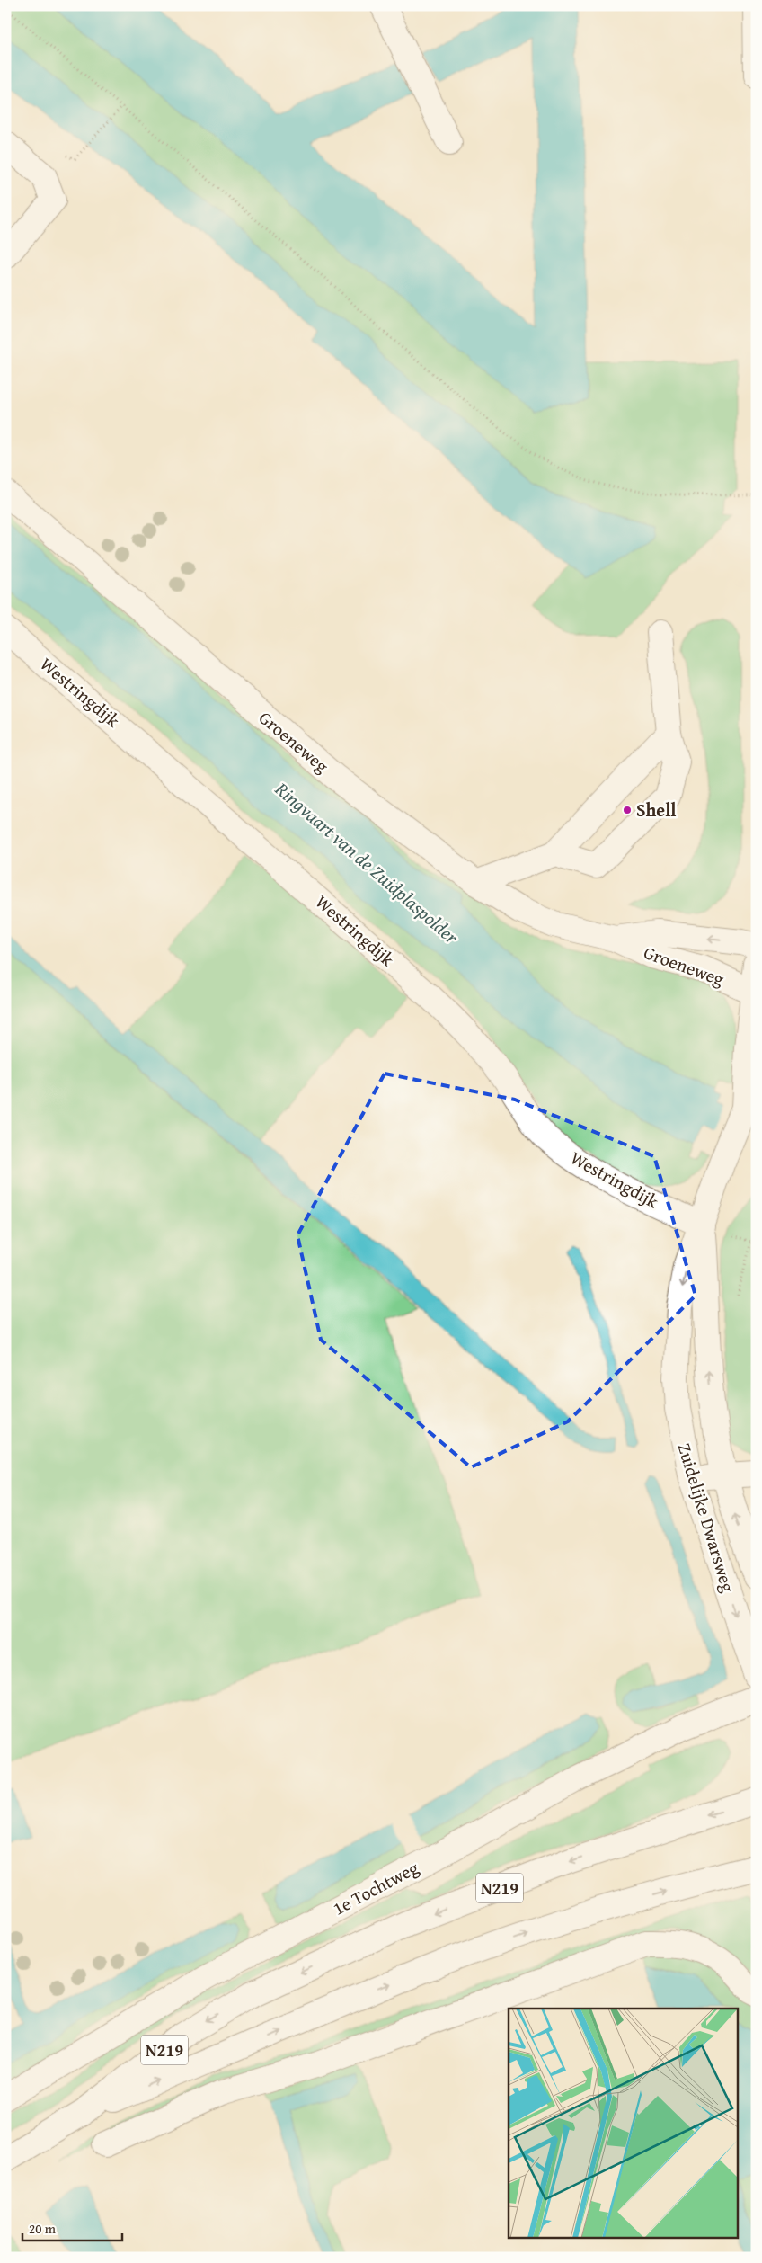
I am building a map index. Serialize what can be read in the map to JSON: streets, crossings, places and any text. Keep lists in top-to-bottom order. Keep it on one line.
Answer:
{"streets":{"street":["Westringdijk","Groeneweg","Zuidelijke Dwarsweg","1e Tochtweg","N219"]},"crossings":[["Westringdijk","Zuidelijke Dwarsweg"],["Groeneweg","Zuidelijke Dwarsweg"]],"water":["Ringvaart van de Zuidplaspolder"],"places":["Shell"],"scale_bar":"20 m"}
